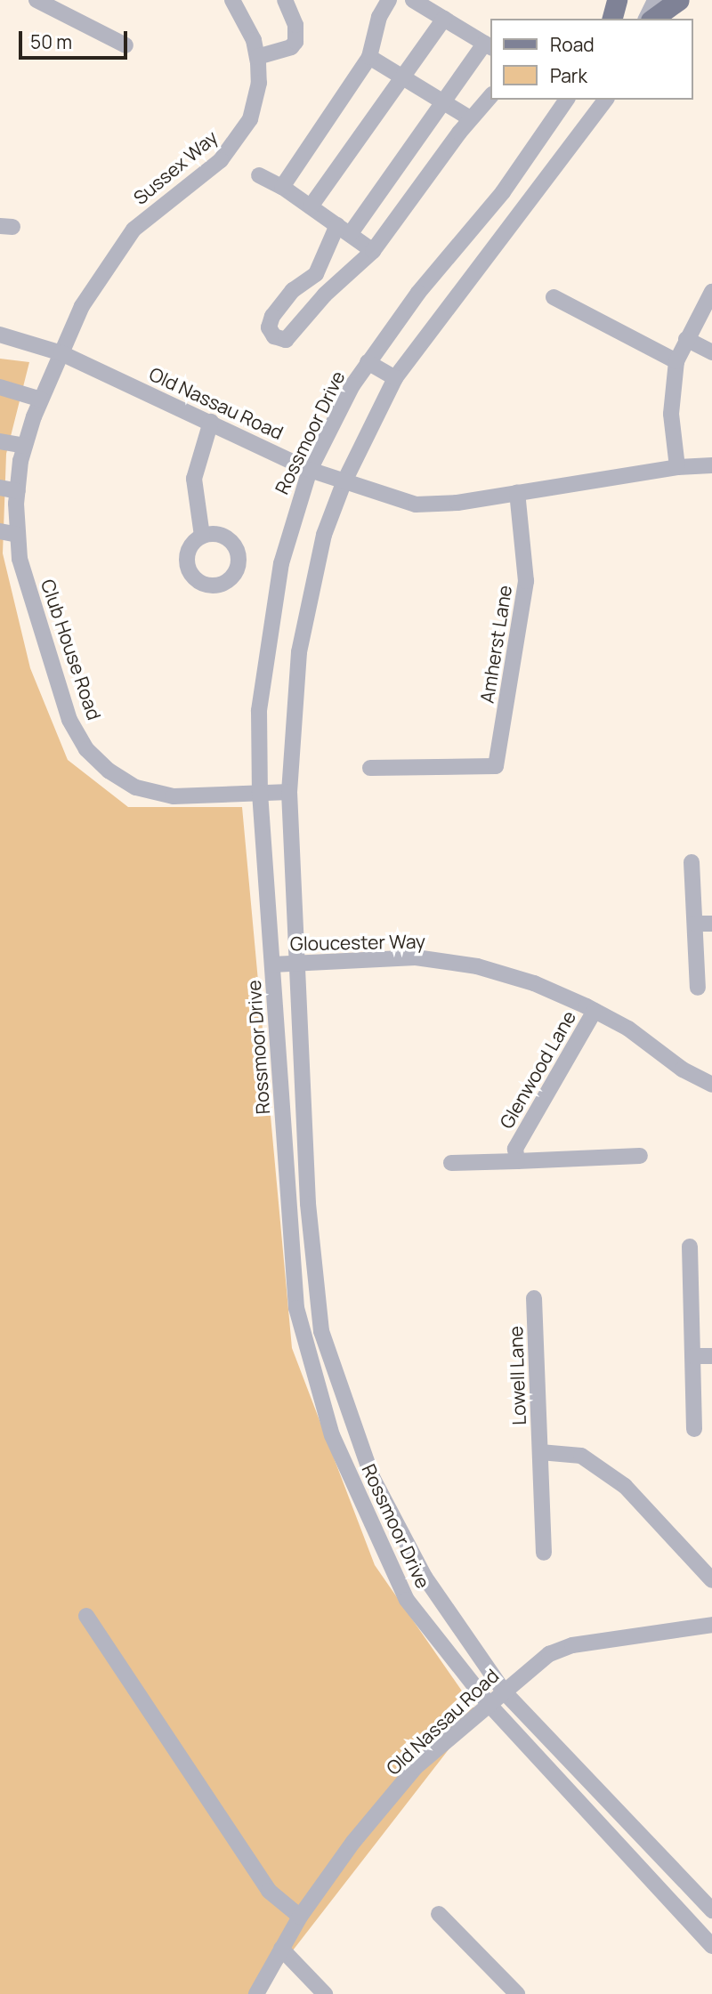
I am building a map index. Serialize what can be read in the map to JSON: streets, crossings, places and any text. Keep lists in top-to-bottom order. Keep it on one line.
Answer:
{"streets":{"street":["Sussex Way","Old Nassau Road","Rossmoor Drive","Amherst Lane","Club House Road","Gloucester Way","Glenwood Lane","Lowell Lane"]},"crossings":[["Sussex Way","Old Nassau Road"],["Sussex Way","Club House Road"],["Old Nassau Road","Rossmoor Drive"],["Old Nassau Road","Amherst Lane"],["Old Nassau Road","Club House Road"],["Rossmoor Drive","Club House Road"],["Rossmoor Drive","Gloucester Way"],["Gloucester Way","Glenwood Lane"]],"legend":["Road","Park"],"scale_bar":"50 m"}
